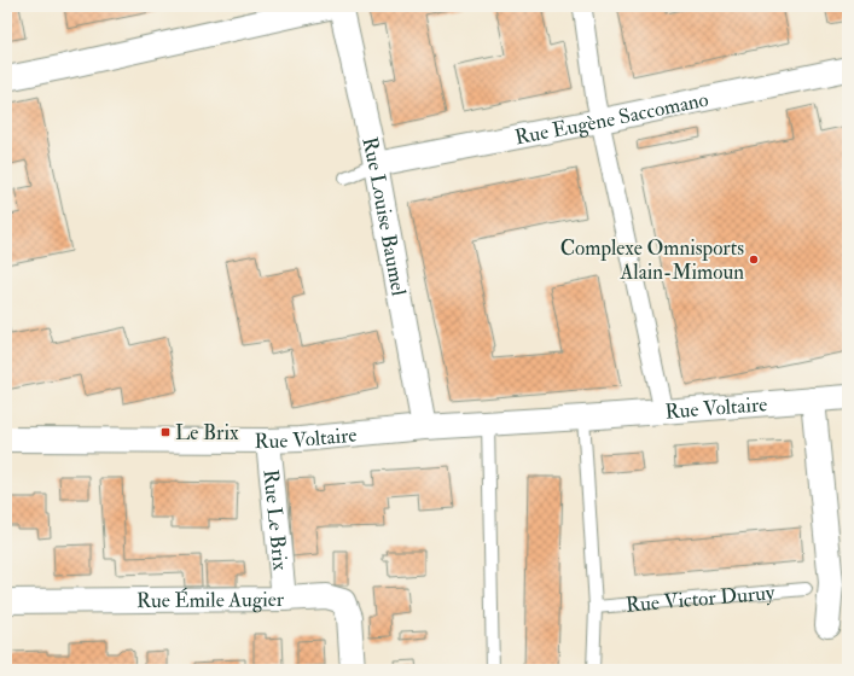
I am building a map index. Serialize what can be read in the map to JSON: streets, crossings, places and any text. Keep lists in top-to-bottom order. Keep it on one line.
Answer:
{"streets":{"street":["Rue Eugène Saccomano","Rue Louise Baumel","Rue Voltaire","Rue Le Brix","Rue Émile Augier"],"lane":["Rue Victor Duruy"]},"crossings":[["Rue Eugène Saccomano","Rue Louise Baumel"],["Rue Louise Baumel","Rue Voltaire"],["Rue Voltaire","Rue Le Brix"],["Rue Le Brix","Rue Émile Augier"]],"places":{"other":["Complexe Omnisports Alain-Mimoun"],"transit":["Le Brix"]}}
